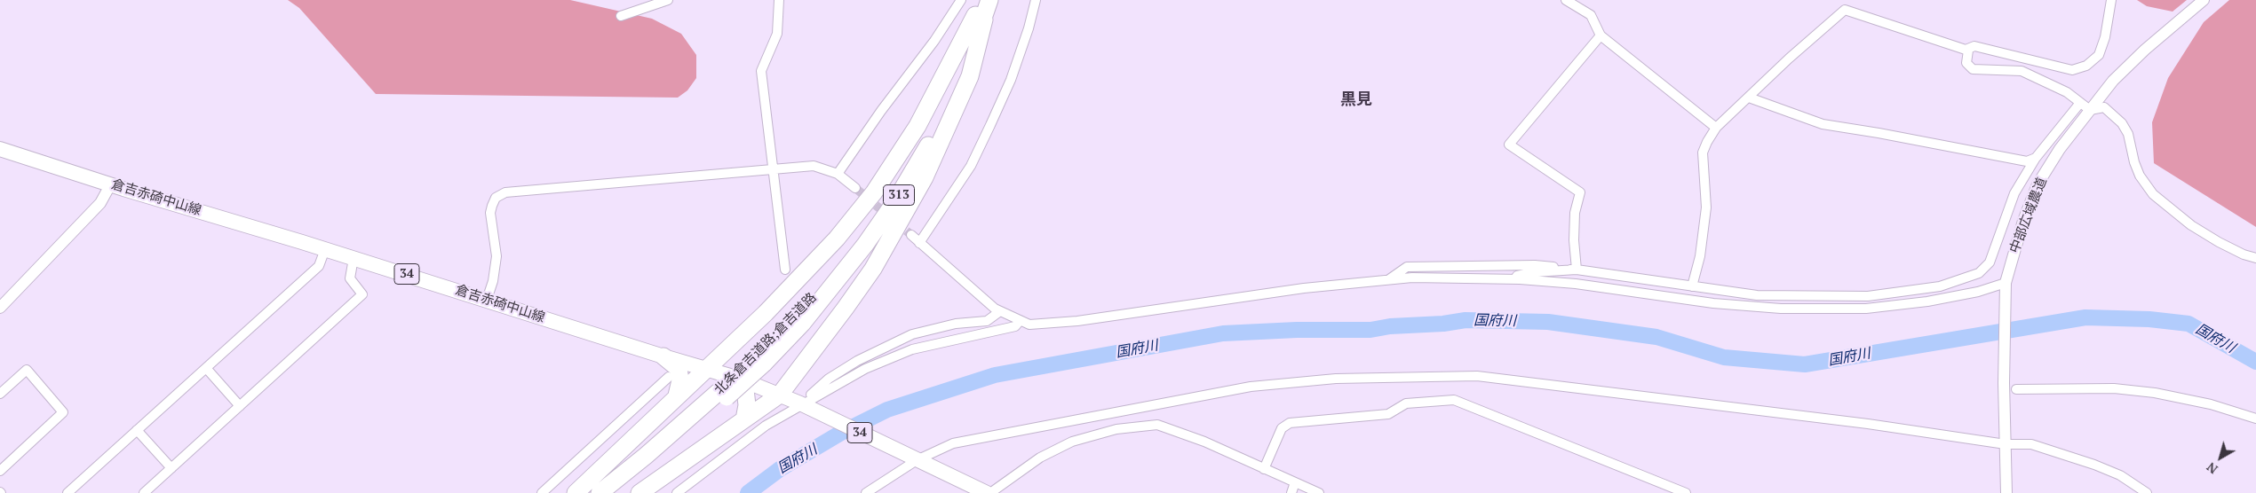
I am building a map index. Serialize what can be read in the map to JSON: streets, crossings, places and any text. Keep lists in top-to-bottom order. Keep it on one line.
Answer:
{"streets":{"highway":["313","北条倉吉道路;倉吉道路"],"main road":["倉吉赤碕中山線","34"],"street":["中部広域農道"]},"districts":["黒見"],"water":["国府川"],"north":"bottom left"}
